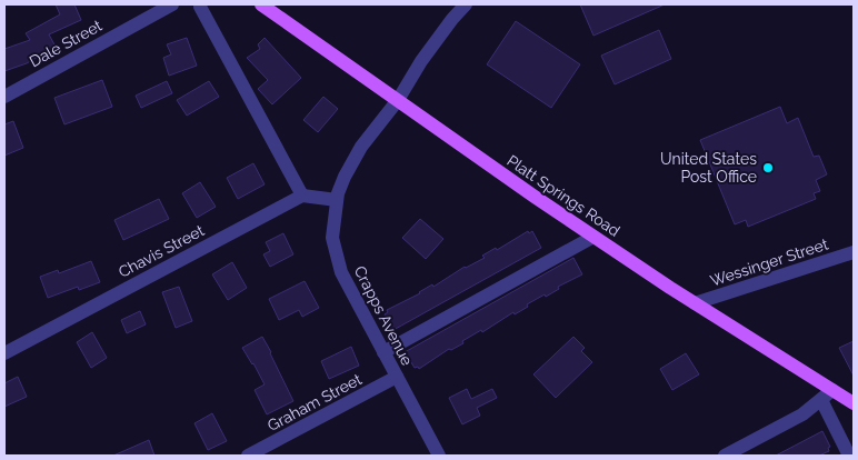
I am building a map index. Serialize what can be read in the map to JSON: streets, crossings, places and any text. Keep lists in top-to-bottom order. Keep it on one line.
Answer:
{"streets":{"main road":["Platt Springs Road"],"street":["Dale Street","Chavis Street","Wessinger Street","Crapps Avenue","Graham Street"]},"crossings":[["Platt Springs Road","Wessinger Street"],["Platt Springs Road","Crapps Avenue"],["Crapps Avenue","Graham Street"]],"places":["United States Post Office"]}
